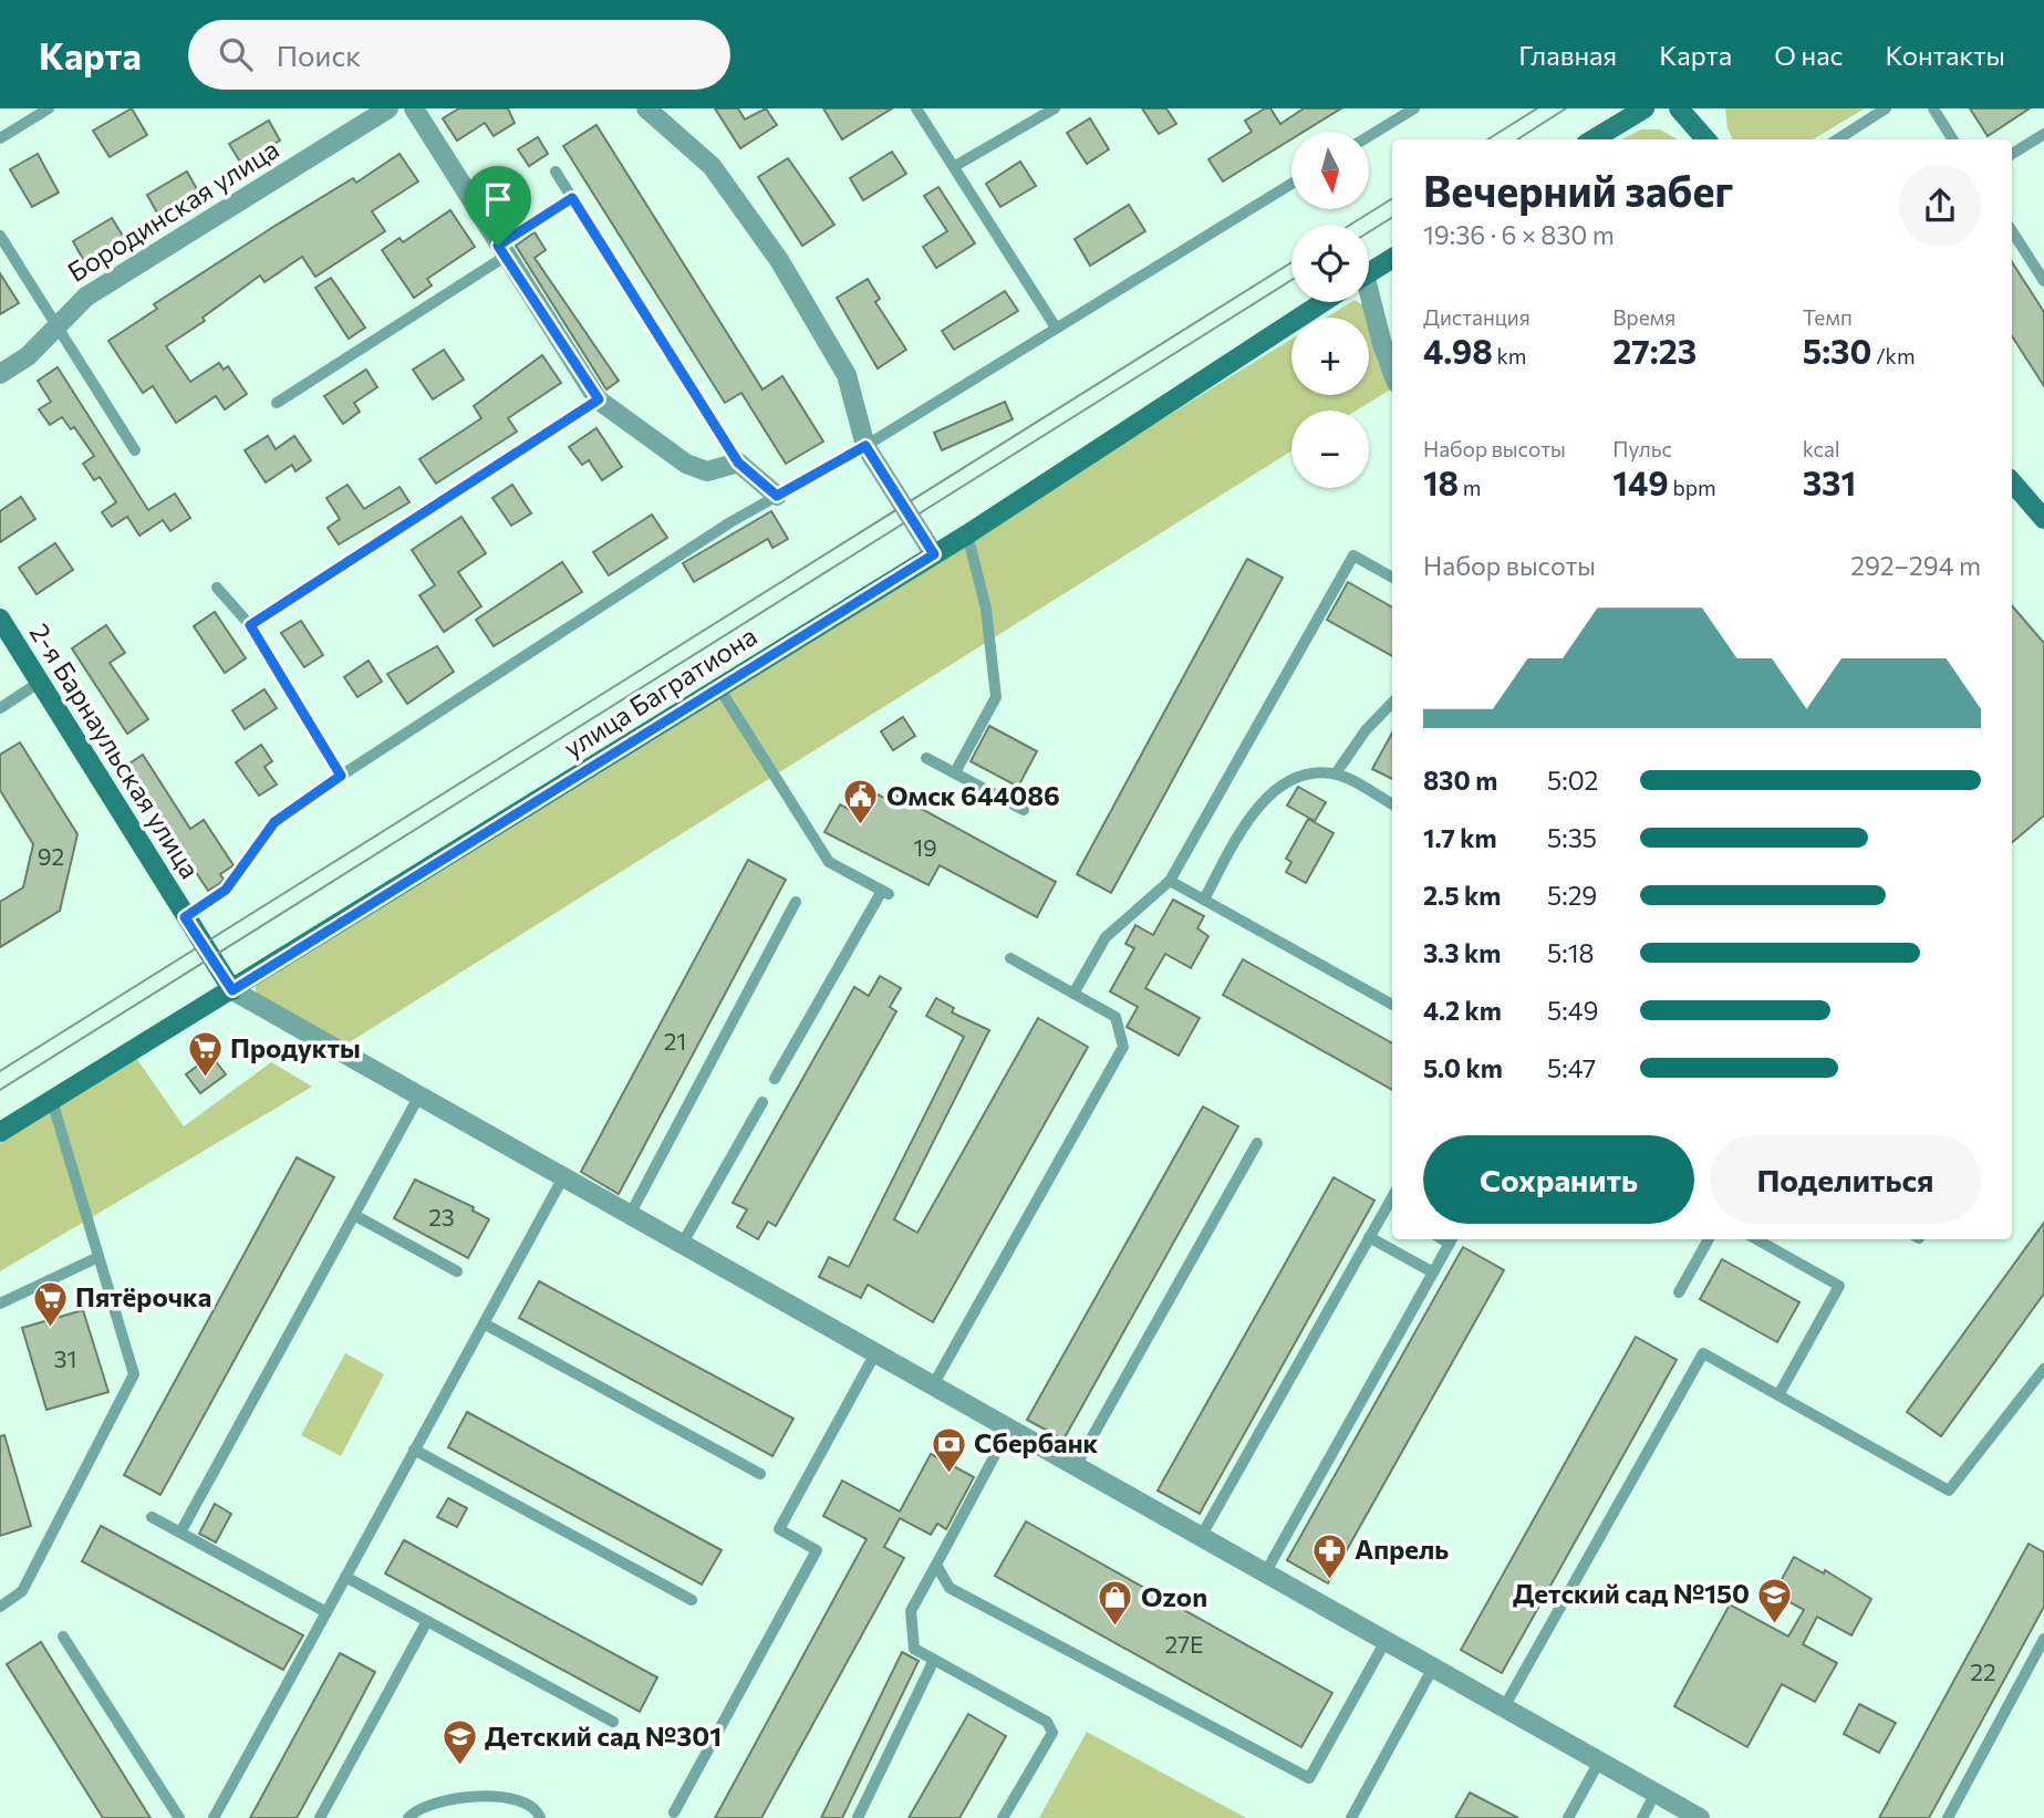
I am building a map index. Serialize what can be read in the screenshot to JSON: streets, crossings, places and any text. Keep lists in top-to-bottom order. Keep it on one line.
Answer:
{"streets":{"street":["Бородинская улица","улица Багратиона","2-я Барнаульская улица"]},"crossings":[["улица Багратиона","2-я Барнаульская улица"]],"places":{"public building":["Омск 644086"],"supermarket":["Продукты","Пятёрочка"],"bank":["Сбербанк"],"pharmacy":["Апрель"],"school or university":["Детский сад №150","Детский сад №301"],"shop":["Ozon"]},"house_numbers":["19","92","21","23","31","27Е","22"],"north":"bottom","page":{"header":"Карта","search":"Поиск","nav":["Главная","Карта","О нас","Контакты"],"map_buttons":["+","−"],"heading":["Вечерний забег","19:36 · 6 × 830 m"],"stats":[["Дистанция","4.98 km"],["Время","27:23"],["Темп","5:30 /km"],["Набор высоты","18 m"],["Пульс","149 bpm"],["kcal","331"]],"chart":["Набор высоты","292–294 m"],"list":[{"name":"830 m","note":"5:02"},{"name":"1.7 km","note":"5:35"},{"name":"2.5 km","note":"5:29"},{"name":"3.3 km","note":"5:18"},{"name":"4.2 km","note":"5:49"},{"name":"5.0 km","note":"5:47"}],"buttons":["Сохранить","Поделиться"]}}
